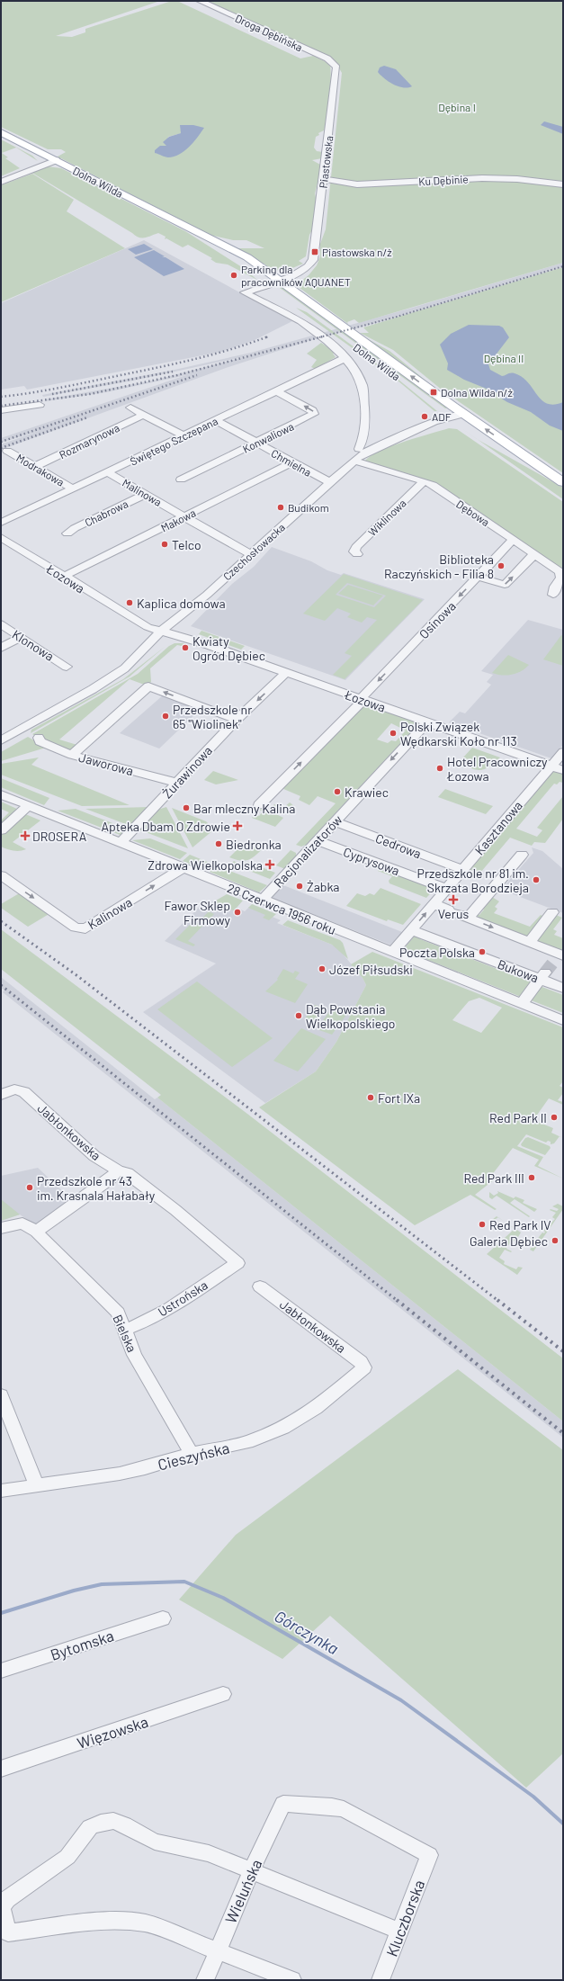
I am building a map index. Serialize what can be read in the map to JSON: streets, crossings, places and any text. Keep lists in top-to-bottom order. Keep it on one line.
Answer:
{"streets":{"main road":["Dolna Wilda"],"street":["Droga Dębińska","Piastowska","Ku Dębinie","Konwaliowa","Rozmarynowa","Świętego Szczepana","Chmielna","Modrakowa","Malinowa","Chabrowa","Dębowa","Wiklinowa","Makowa","Czechosłowacka","Łozowa","Osinowa","Klonowa","Jaworowa","Żurawinowa","Kasztanowa","Cedrowa","Racjonalizatorów","Cyprysowa","28 Czerwca 1956 roku","Kalinowa","Bukowa","Jabłonkowska","Ustrońska","Bielska","Cieszyńska","Bytomska","Więzowska","Wieluńska","Kluczborska"]},"crossings":[["Droga Dębińska","Piastowska"],["Piastowska","Ku Dębinie"],["Piastowska","Dolna Wilda"],["Piastowska","Świętego Szczepana"],["Dolna Wilda","Czechosłowacka"],["Konwaliowa","Świętego Szczepana"],["Konwaliowa","Chmielna"],["Rozmarynowa","Modrakowa"],["Świętego Szczepana","Chmielna"],["Świętego Szczepana","Modrakowa"],["Świętego Szczepana","Malinowa"],["Chmielna","Makowa"],["Chmielna","Czechosłowacka"],["Malinowa","Chabrowa"],["Malinowa","Makowa"],["Malinowa","Czechosłowacka"],["Dębowa","Wiklinowa"],["Dębowa","Czechosłowacka"],["Dębowa","Osinowa"],["Makowa","Łozowa"],["Czechosłowacka","Łozowa"],["Łozowa","Osinowa"],["Łozowa","Żurawinowa"],["Łozowa","Kasztanowa"],["Łozowa","Racjonalizatorów"],["Jaworowa","Żurawinowa"],["Żurawinowa","28 Czerwca 1956 roku"],["Kasztanowa","Cedrowa"],["Kasztanowa","Cyprysowa"],["Kasztanowa","28 Czerwca 1956 roku"],["Kasztanowa","Bukowa"],["Cedrowa","Racjonalizatorów"],["Racjonalizatorów","Cyprysowa"],["Racjonalizatorów","28 Czerwca 1956 roku"],["28 Czerwca 1956 roku","Kalinowa"],["Jabłonkowska","Ustrońska"],["Jabłonkowska","Cieszyńska"],["Ustrońska","Bielska"],["Bielska","Cieszyńska"],["Wieluńska","Kluczborska"]],"one_way":["Osinowa","Kalinowa"],"water":["Górczynka"],"parks":["Dębina I","Dębina II"],"places":{"transit":["Piastowska n/ż","Dolna Wilda n/ż"],"other":["Parking dla pracowników AQUANET","ADF","Budikom","Telco","Biblioteka Raczyńskich - Filia 8","Kaplica domowa","Kwiaty Ogród Dębiec","Przedszkole nr 65 \"Wiolinek\"","Polski Związek Wędkarski Koło nr 113","Hotel Pracowniczy Łozowa","Krawiec","Bar mleczny Kalina","Biedronka","Przedszkole nr 81 im. Skrzata Borodzieja","Żabka","Fawor Sklep Firmowy","Poczta Polska","Józef Piłsudski","Dąb Powstania Wielkopolskiego","Fort IXa","Red Park II","Red Park III","Przedszkole nr 43 im. Krasnala Hałabały","Red Park IV","Galeria Dębiec"],"health":["Apteka Dbam O Zdrowie","DROSERA","Zdrowa Wielkopolska","Verus"]}}
